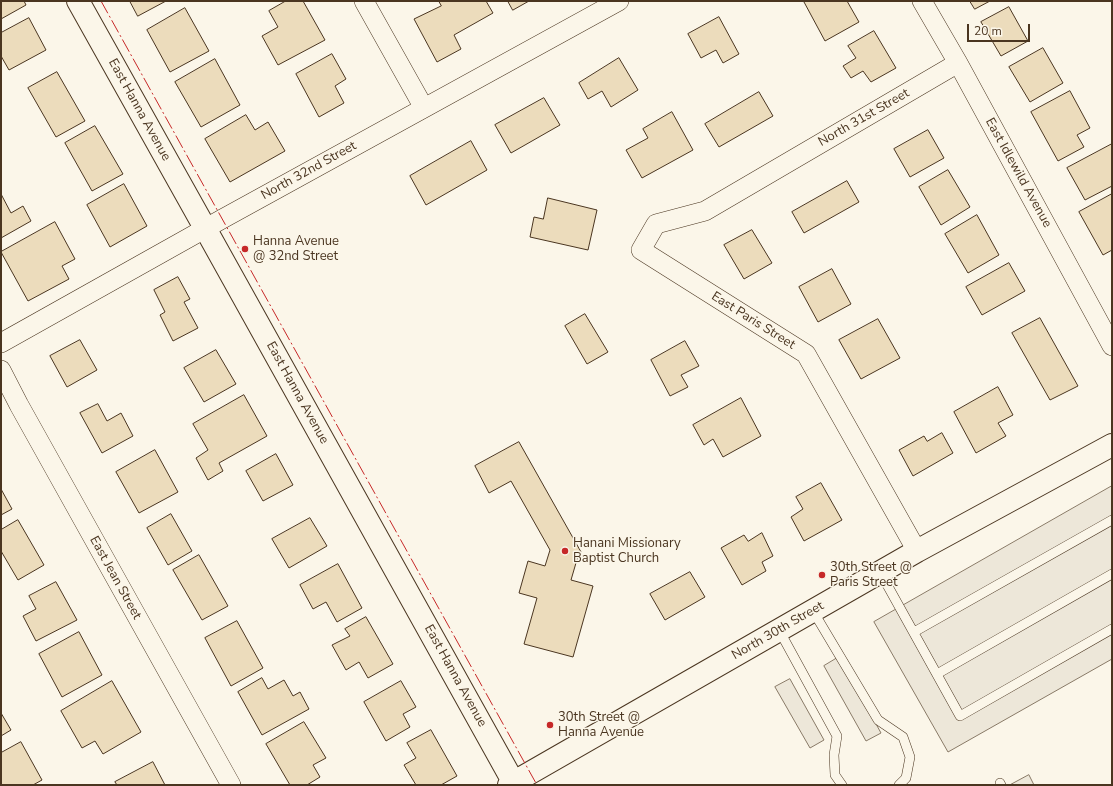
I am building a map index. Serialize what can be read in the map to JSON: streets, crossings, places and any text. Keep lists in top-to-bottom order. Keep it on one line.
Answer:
{"streets":{"street":["East Hanna Avenue","North 31st Street","North 32nd Street","East Idlewild Avenue","East Paris Street","East Jean Street","North 30th Street"]},"crossings":[["East Hanna Avenue","North 32nd Street"],["East Hanna Avenue","North 30th Street"],["North 31st Street","East Idlewild Avenue"],["North 31st Street","East Paris Street"],["East Paris Street","North 30th Street"]],"places":["Hanna Avenue @ 32nd Street","Hanani Missionary Baptist Church","30th Street @ Paris Street","30th Street @ Hanna Avenue"],"scale_bar":"20 m"}
